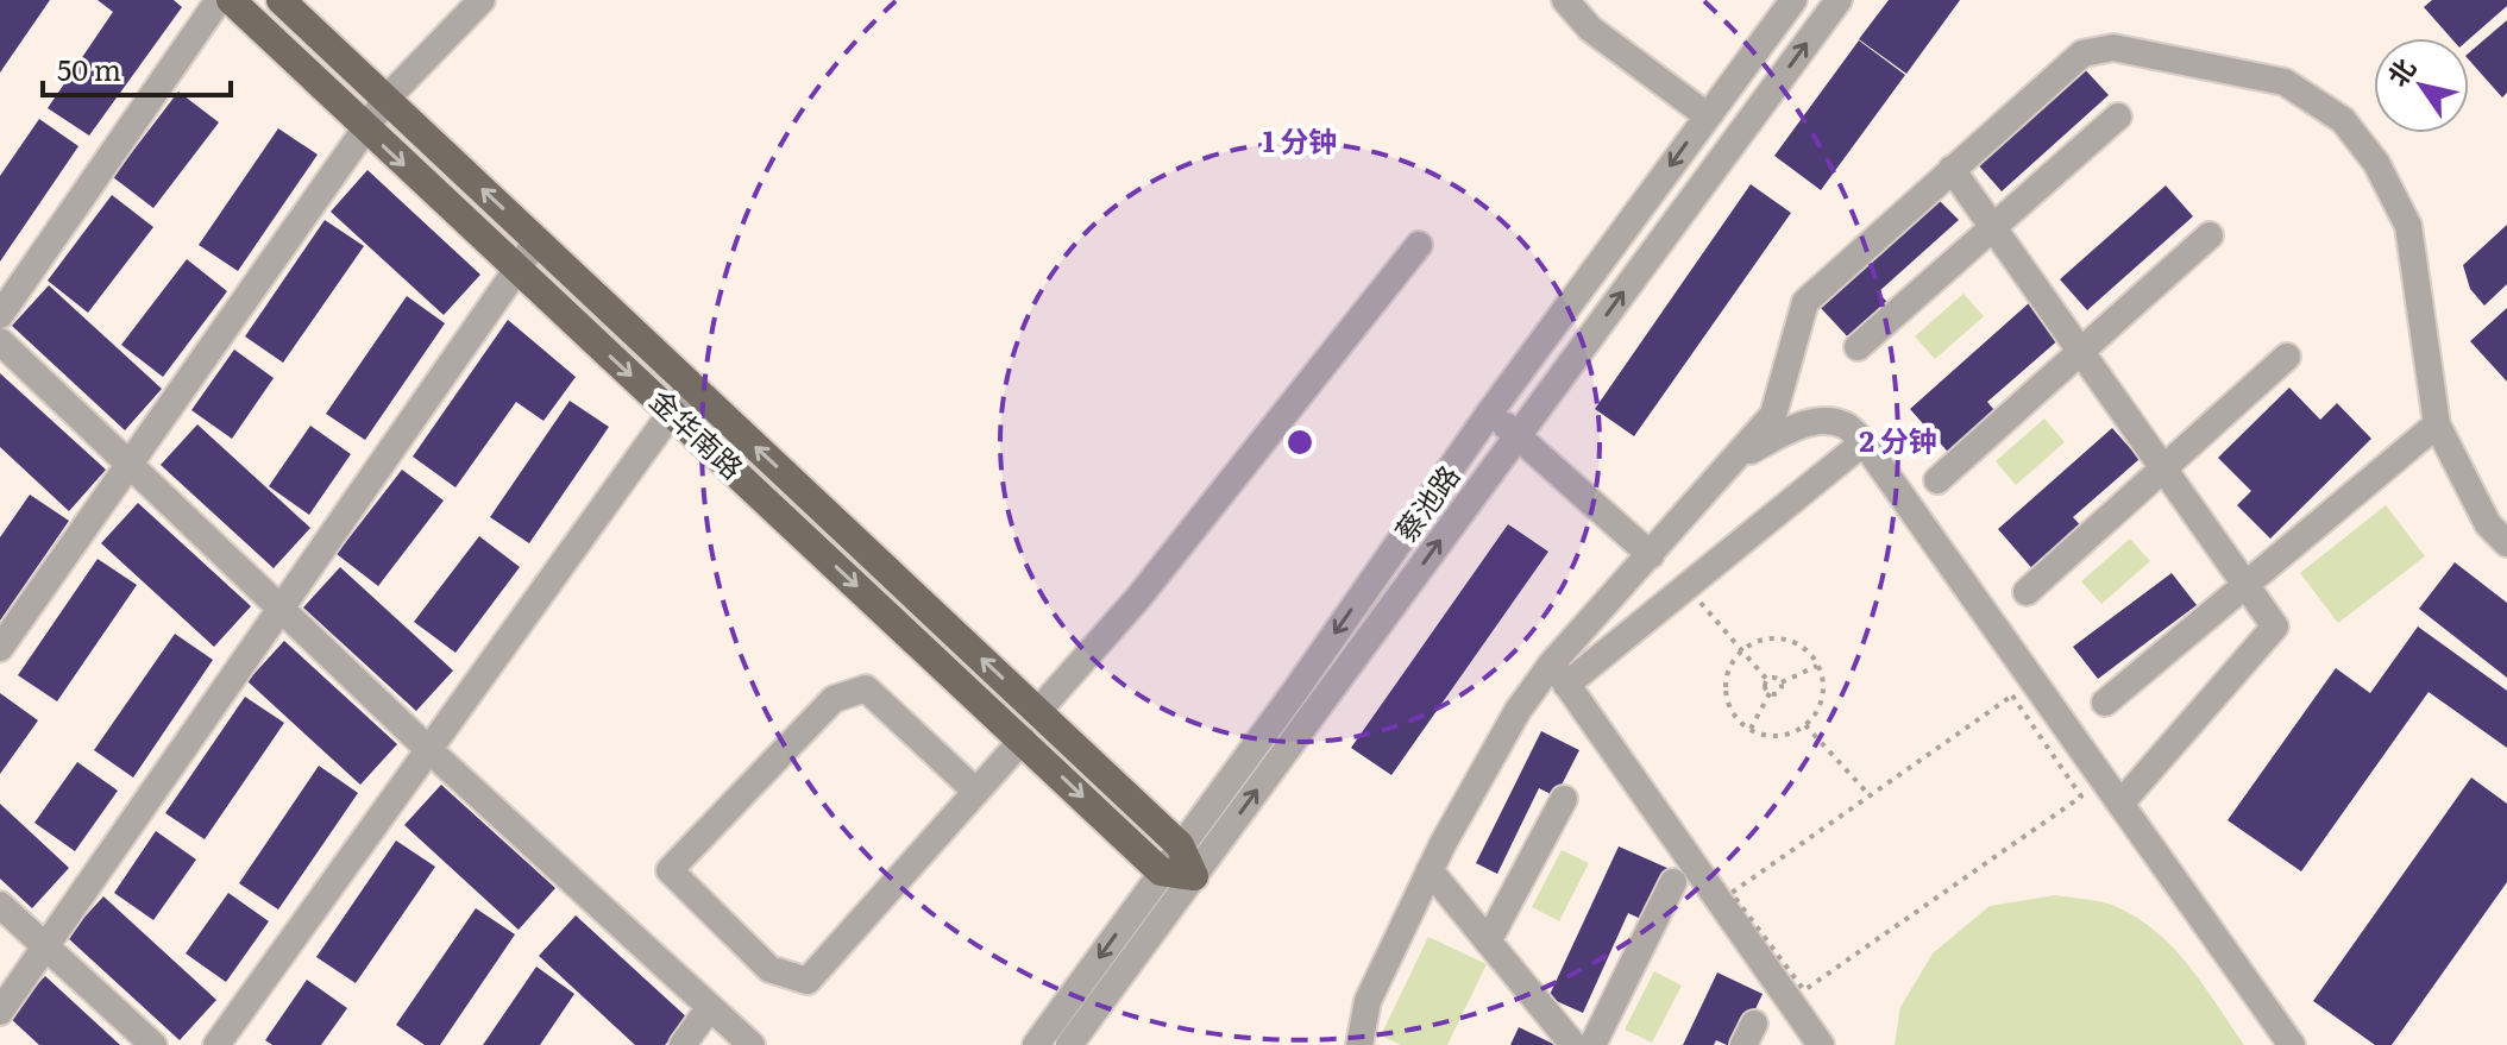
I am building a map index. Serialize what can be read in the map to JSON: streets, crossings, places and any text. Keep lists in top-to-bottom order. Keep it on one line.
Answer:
{"streets":{"main road":["金华南路"],"street":["蔡池路"]},"crossings":[["金华南路","蔡池路"]],"scale_bar":"50 m","north":"top left","rings":["1 分钟","2 分钟"]}
